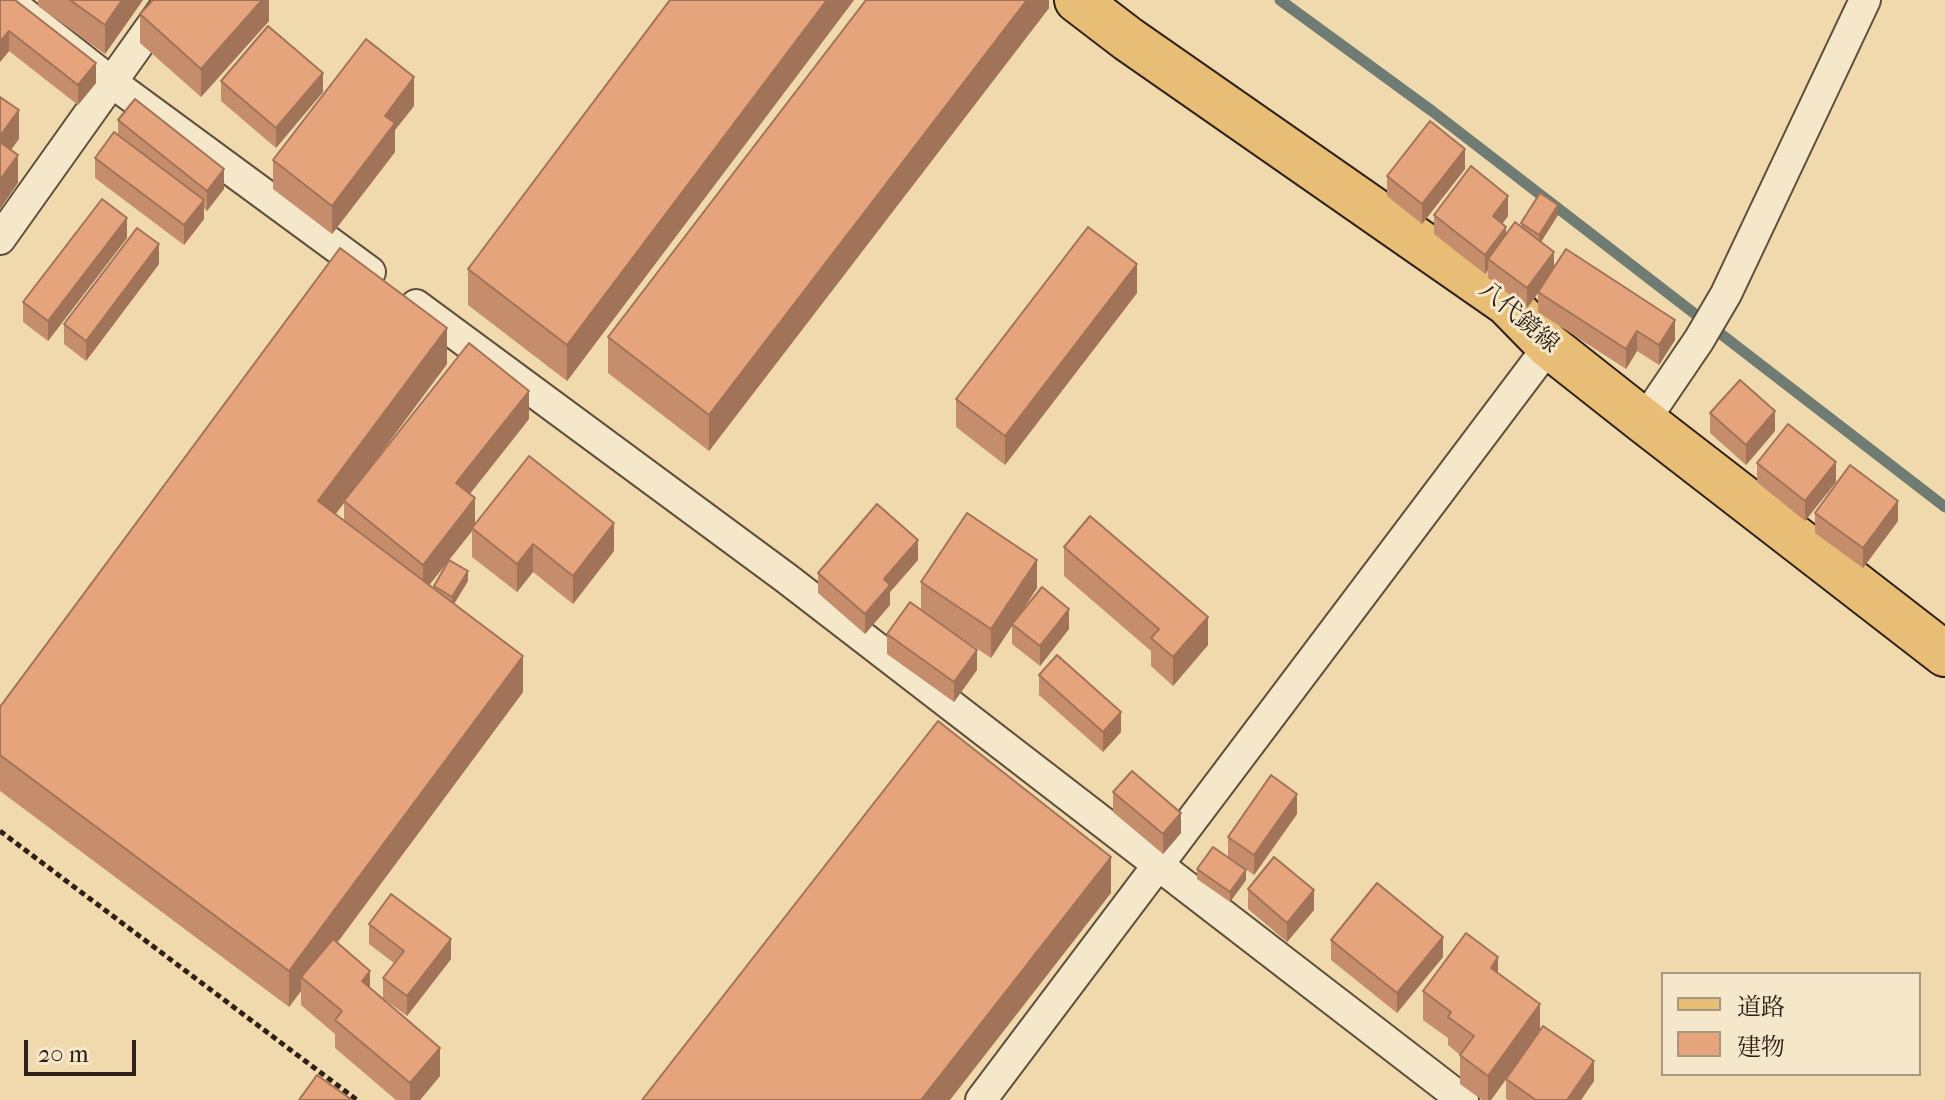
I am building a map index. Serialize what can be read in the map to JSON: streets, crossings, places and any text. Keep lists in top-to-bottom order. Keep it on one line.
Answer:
{"streets":{"main road":["八代鏡線"]},"legend":["道路","建物"],"scale_bar":"20 m"}
